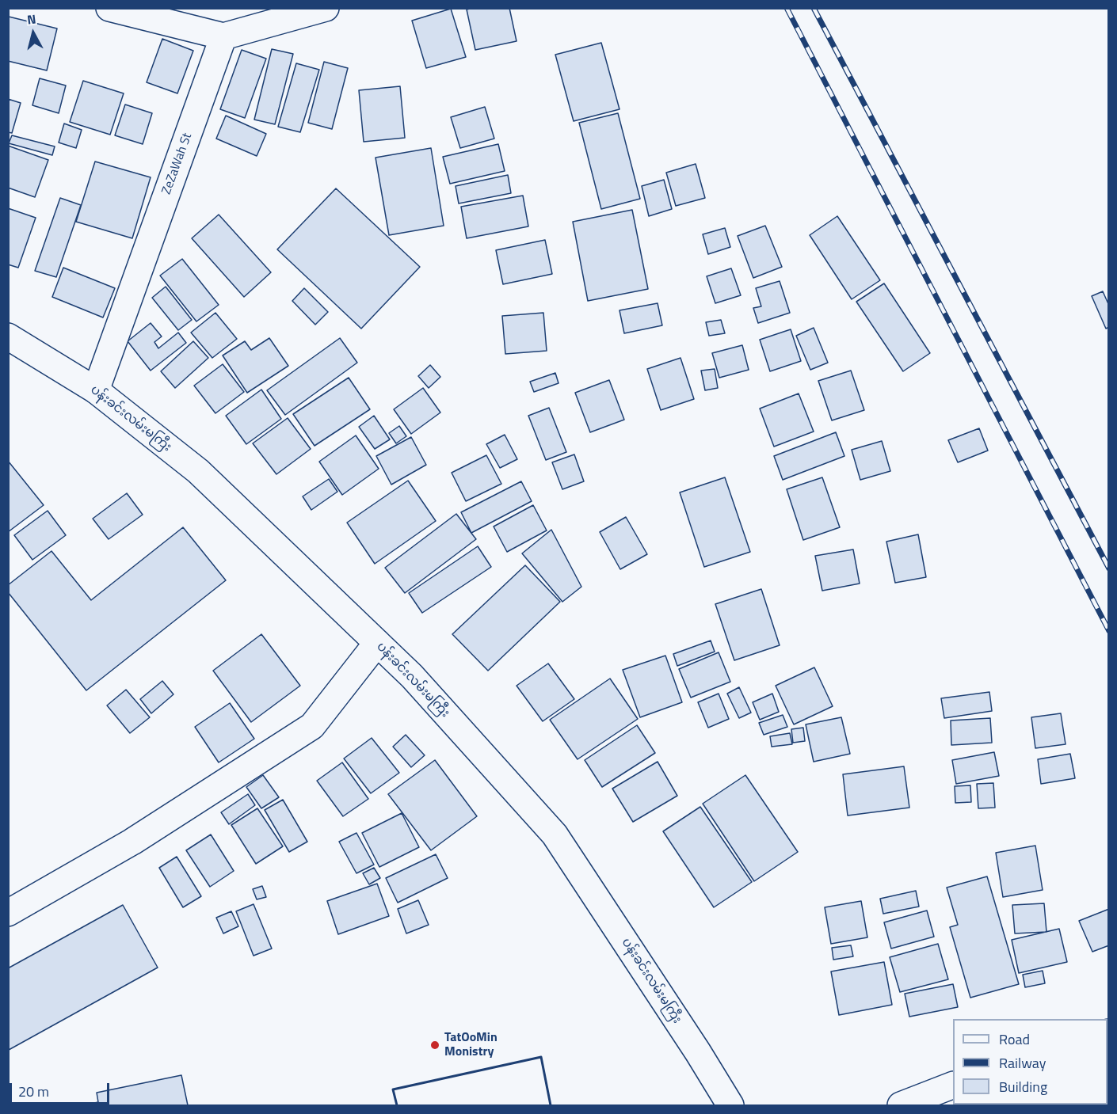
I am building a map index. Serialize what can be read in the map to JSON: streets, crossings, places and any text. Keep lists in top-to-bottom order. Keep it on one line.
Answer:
{"streets":{"main road":["ZeZaWah St","ပန်းခင်းလမ်းမကြီး"]},"crossings":[["ZeZaWah St","ပန်းခင်းလမ်းမကြီး"]],"places":["TatOoMin Monistry"],"legend":["Road","Railway","Building"],"scale_bar":"20 m","north":"top"}
